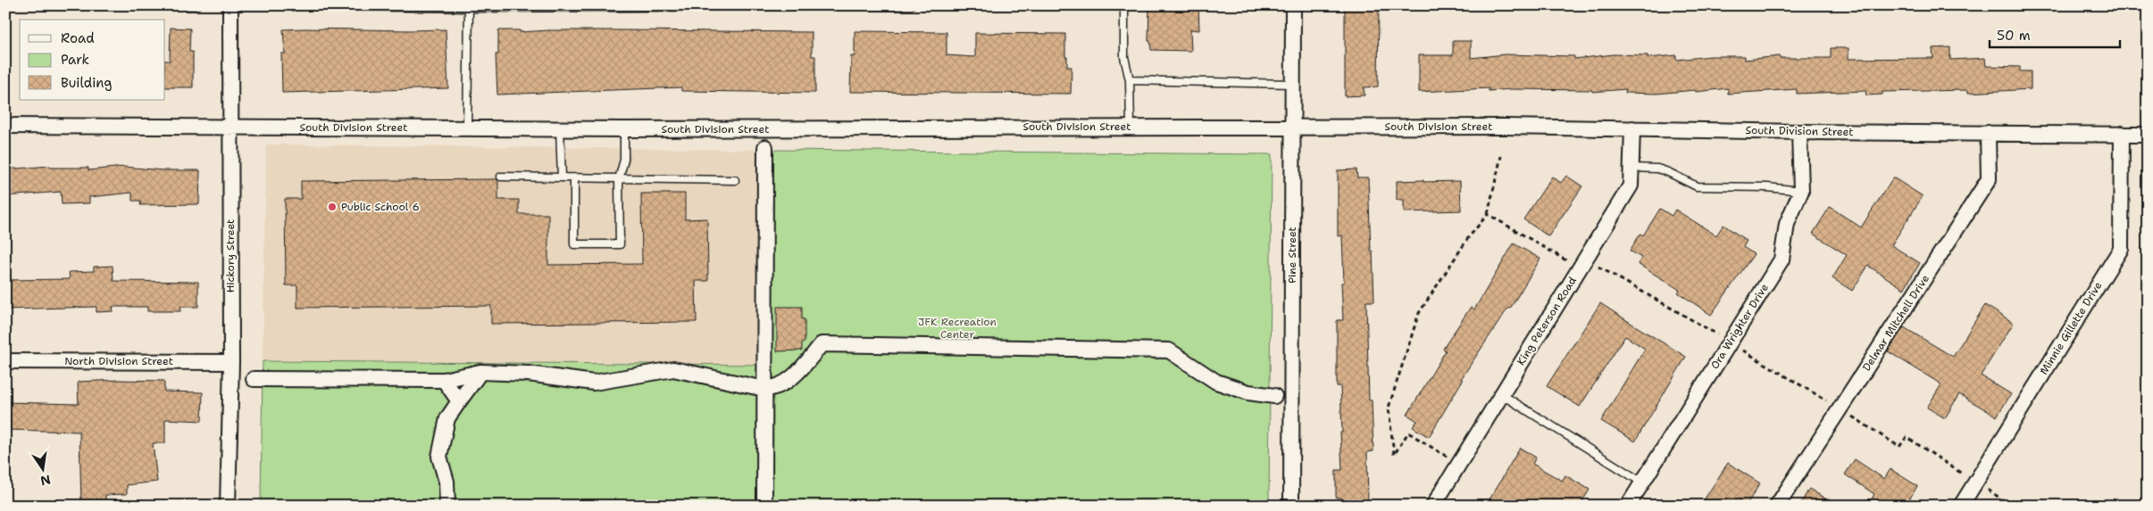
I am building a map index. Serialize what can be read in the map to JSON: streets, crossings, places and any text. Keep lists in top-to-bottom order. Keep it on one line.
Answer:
{"streets":{"street":["South Division Street","Pine Street","Hickory Street","King Peterson Road","Delmar Mitchell Drive","Ora Wrighter Drive","Minnie Gillette Drive","North Division Street"]},"crossings":[["South Division Street","Pine Street"],["South Division Street","Hickory Street"],["South Division Street","King Peterson Road"],["South Division Street","Delmar Mitchell Drive"],["South Division Street","Ora Wrighter Drive"],["South Division Street","Minnie Gillette Drive"],["Hickory Street","North Division Street"]],"parks":["JFK Recreation Center"],"places":["Public School 6"],"legend":["Road","Park","Building"],"scale_bar":"50 m","north":"bottom"}
